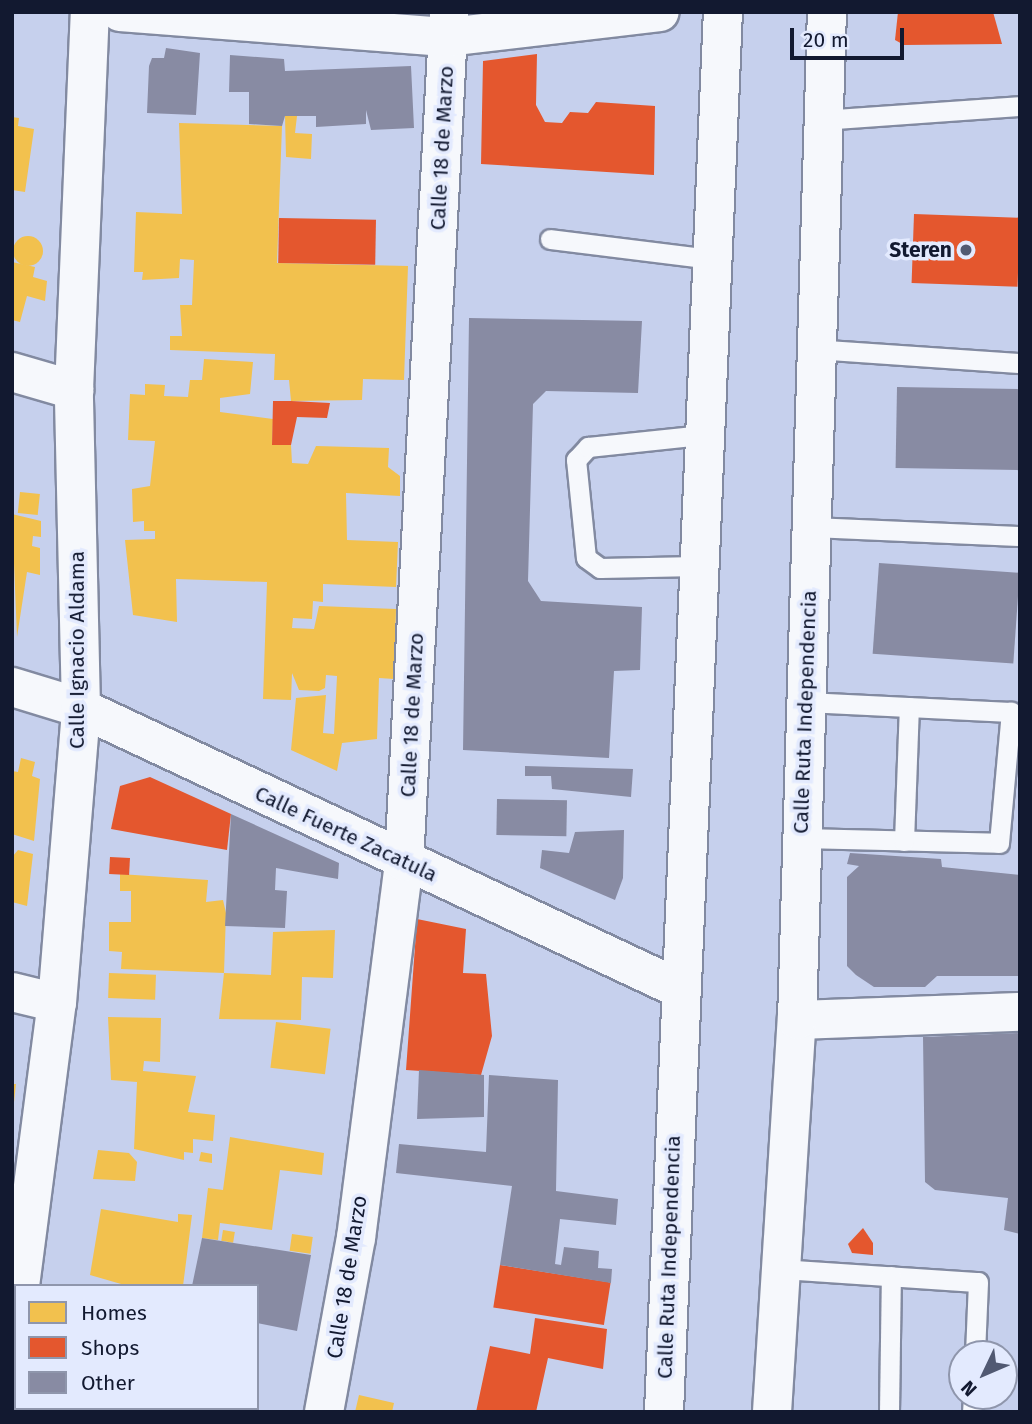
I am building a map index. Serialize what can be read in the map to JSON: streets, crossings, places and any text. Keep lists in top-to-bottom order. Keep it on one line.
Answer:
{"streets":{"street":["Calle 18 de Marzo","Calle Ignacio Aldama","Calle Ruta Independencia","Calle Fuerte Zacatula"]},"crossings":[["Calle 18 de Marzo","Calle Fuerte Zacatula"],["Calle Ignacio Aldama","Calle Fuerte Zacatula"],["Calle Ruta Independencia","Calle Fuerte Zacatula"]],"places":["Steren"],"legend":["Homes","Shops","Other"],"scale_bar":"20 m","north":"bottom left"}
